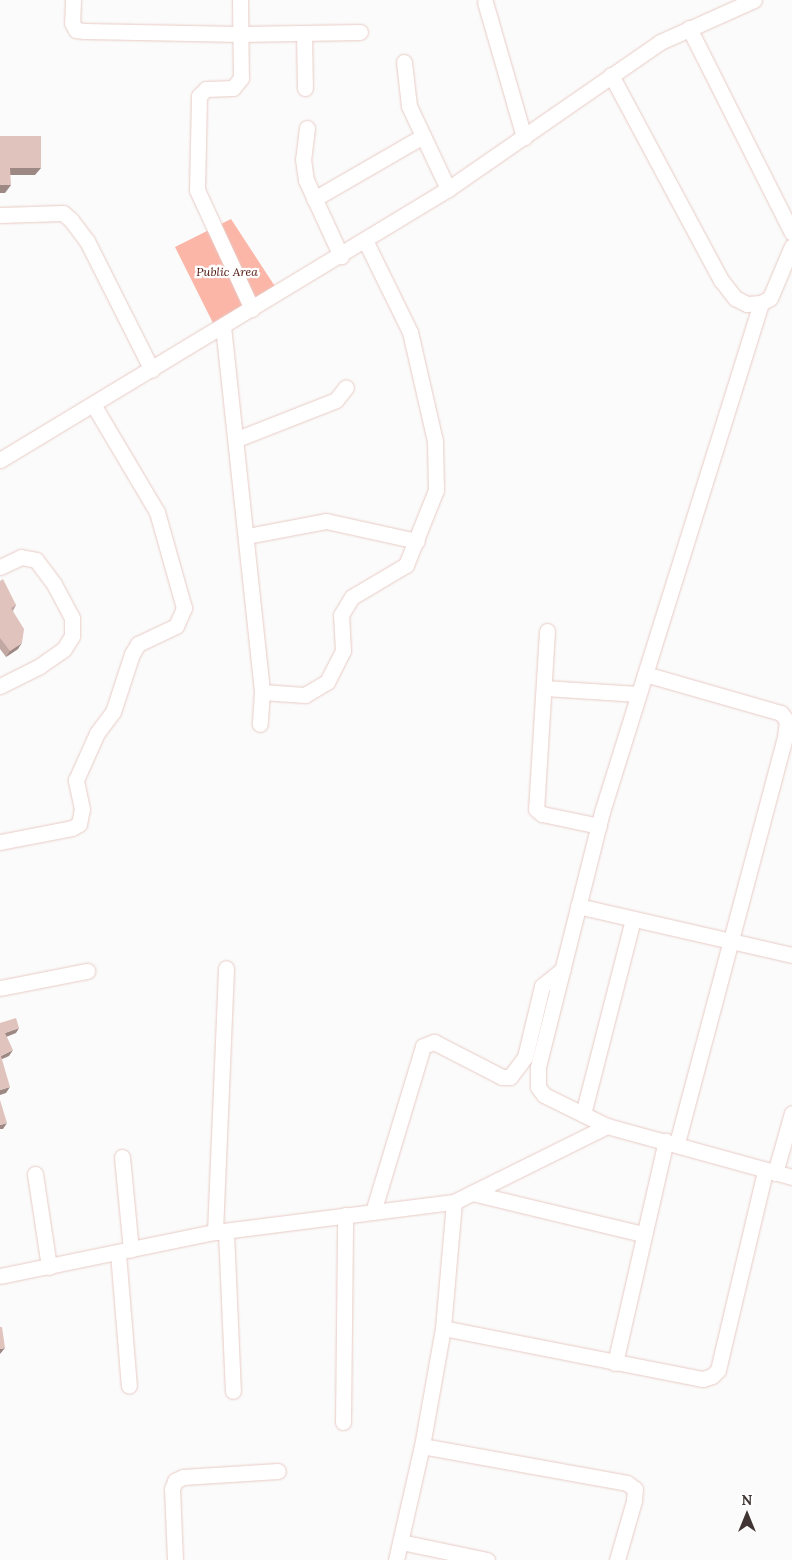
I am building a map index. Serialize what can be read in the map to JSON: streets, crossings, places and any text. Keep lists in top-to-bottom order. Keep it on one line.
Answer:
{"parks":["Public Area"],"north":"top"}
